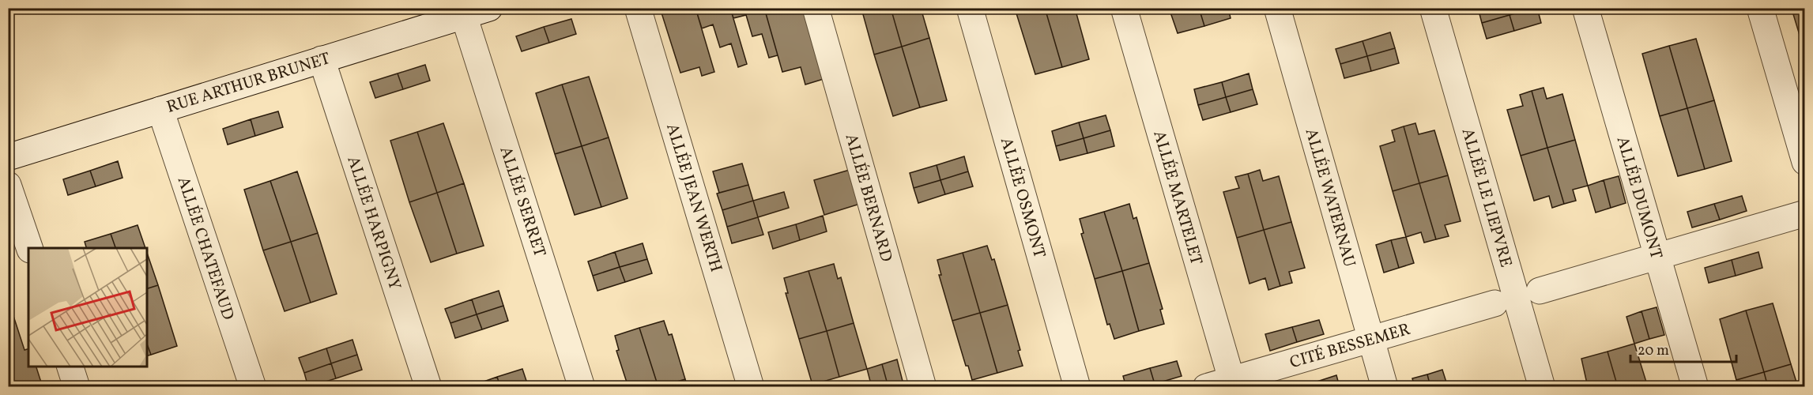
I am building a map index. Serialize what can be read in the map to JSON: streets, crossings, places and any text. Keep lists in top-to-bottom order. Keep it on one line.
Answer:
{"streets":{"street":["RUE ARTHUR BRUNET","ALLÉE JEAN WERTH","ALLÉE BERNARD","ALLÉE OSMONT","ALLÉE MARTELET","ALLÉE WATERNAU","ALLÉE LE LIEPVRE","ALLÉE DUMONT","ALLÉE SERRET","ALLÉE HARPIGNY","ALLÉE CHATEFAUD","CITÉ BESSEMER"]},"crossings":[["RUE ARTHUR BRUNET","ALLÉE SERRET"],["RUE ARTHUR BRUNET","ALLÉE HARPIGNY"],["RUE ARTHUR BRUNET","ALLÉE CHATEFAUD"],["ALLÉE MARTELET","CITÉ BESSEMER"],["ALLÉE WATERNAU","CITÉ BESSEMER"]],"scale_bar":"20 m"}
